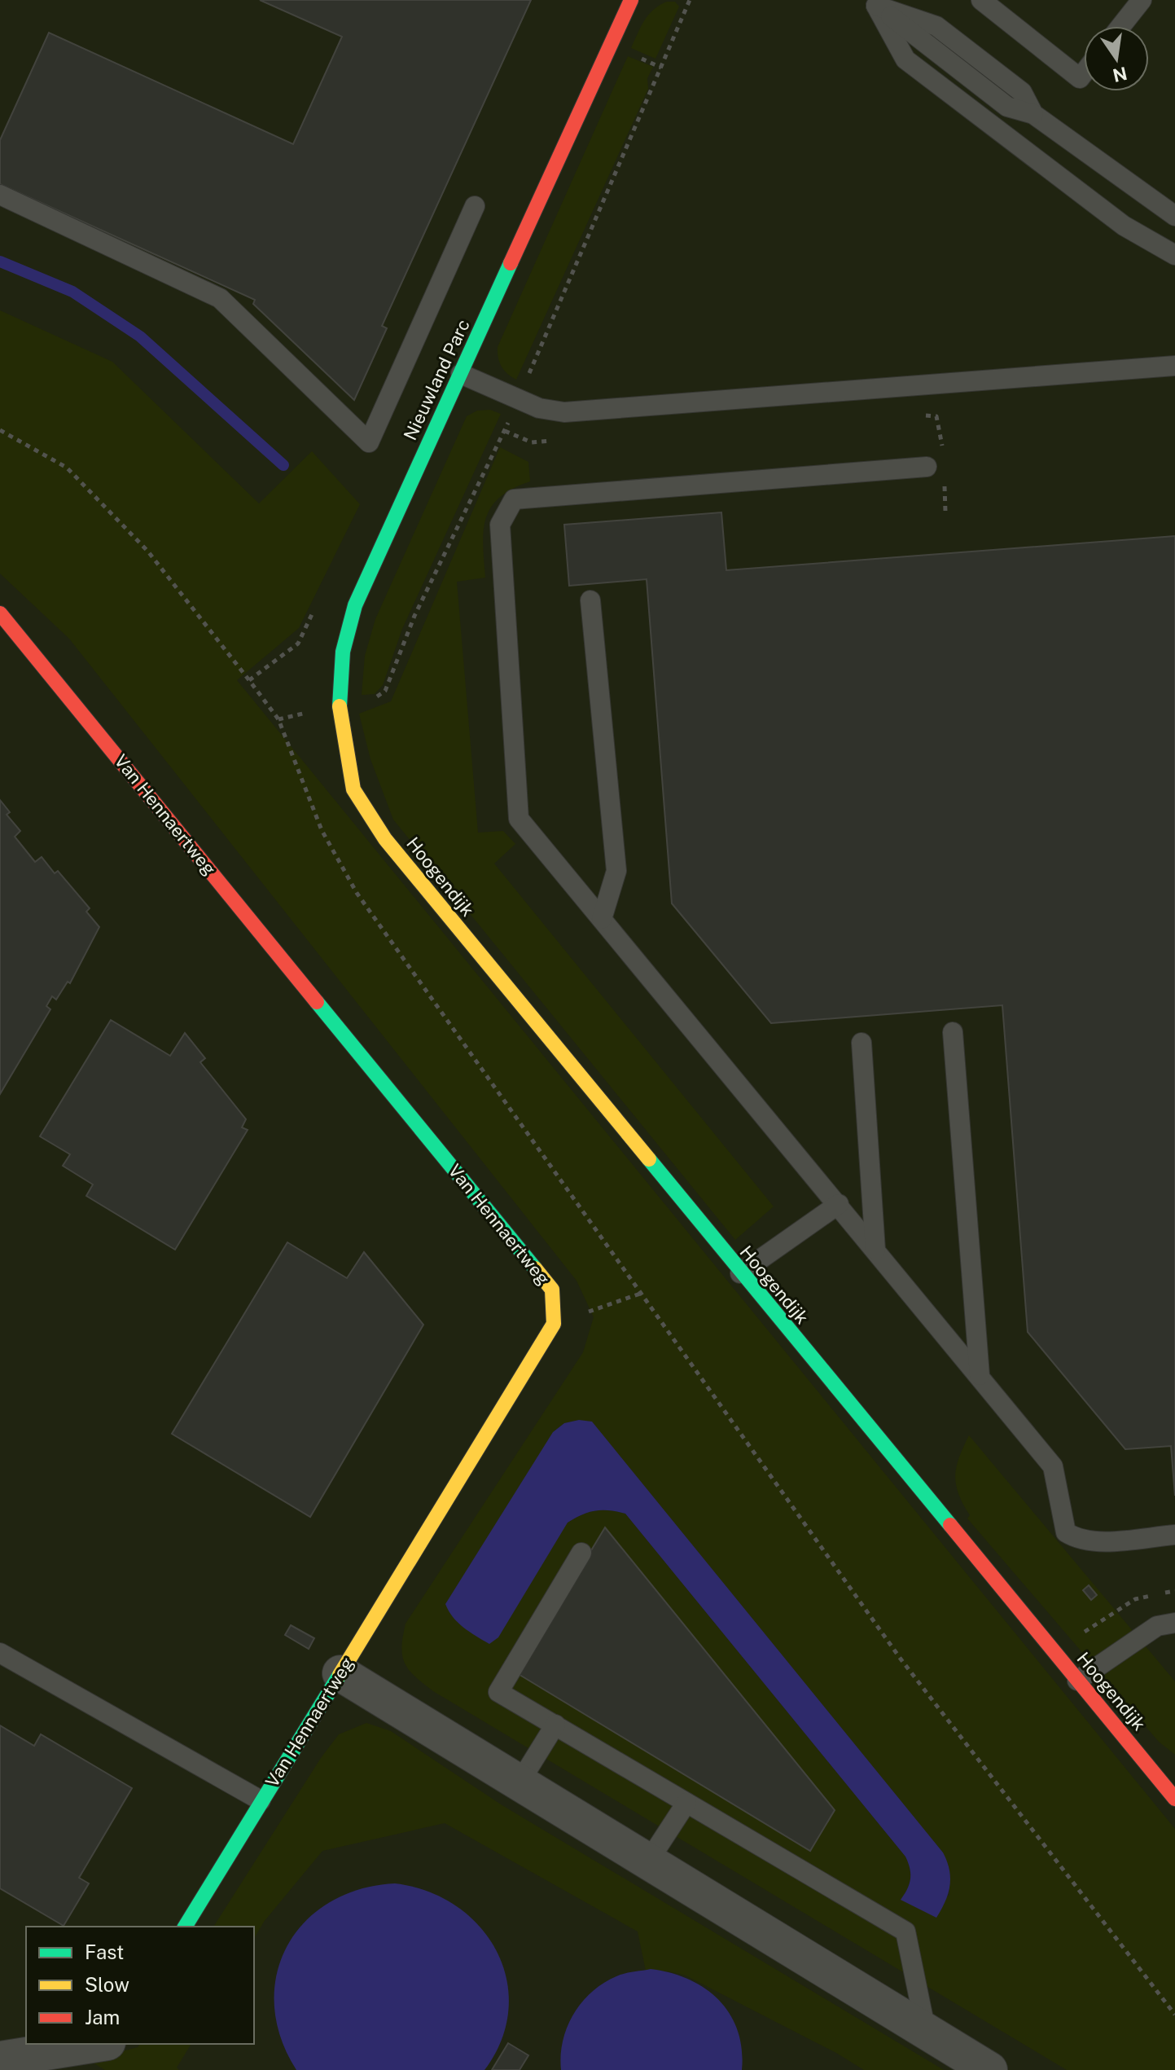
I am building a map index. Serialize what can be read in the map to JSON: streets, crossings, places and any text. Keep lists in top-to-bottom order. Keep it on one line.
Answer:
{"streets":{"street":["Nieuwland Parc","Van Hennaertweg","Hoogendijk"]},"crossings":[["Nieuwland Parc","Hoogendijk"]],"legend":["Fast","Slow","Jam"],"north":"bottom"}
